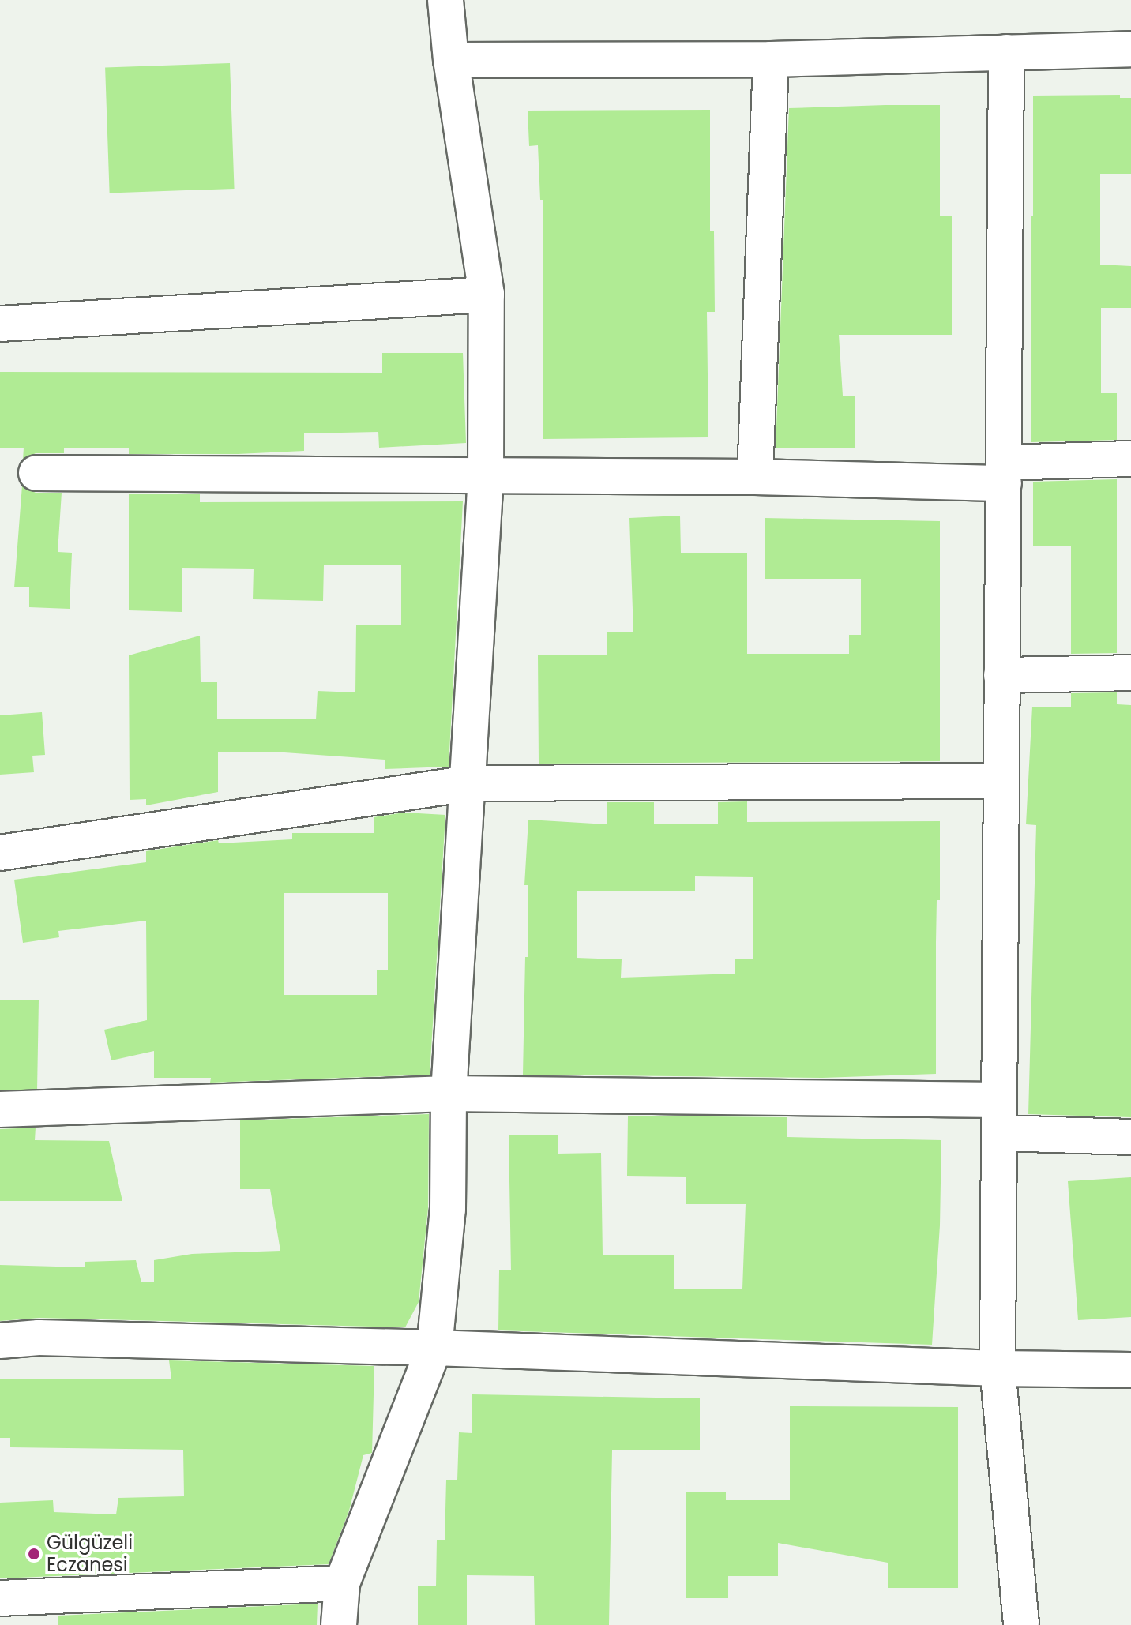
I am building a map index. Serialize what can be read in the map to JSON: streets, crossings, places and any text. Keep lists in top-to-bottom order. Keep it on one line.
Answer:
{"places":["Gülgüzeli Eczanesi"]}
